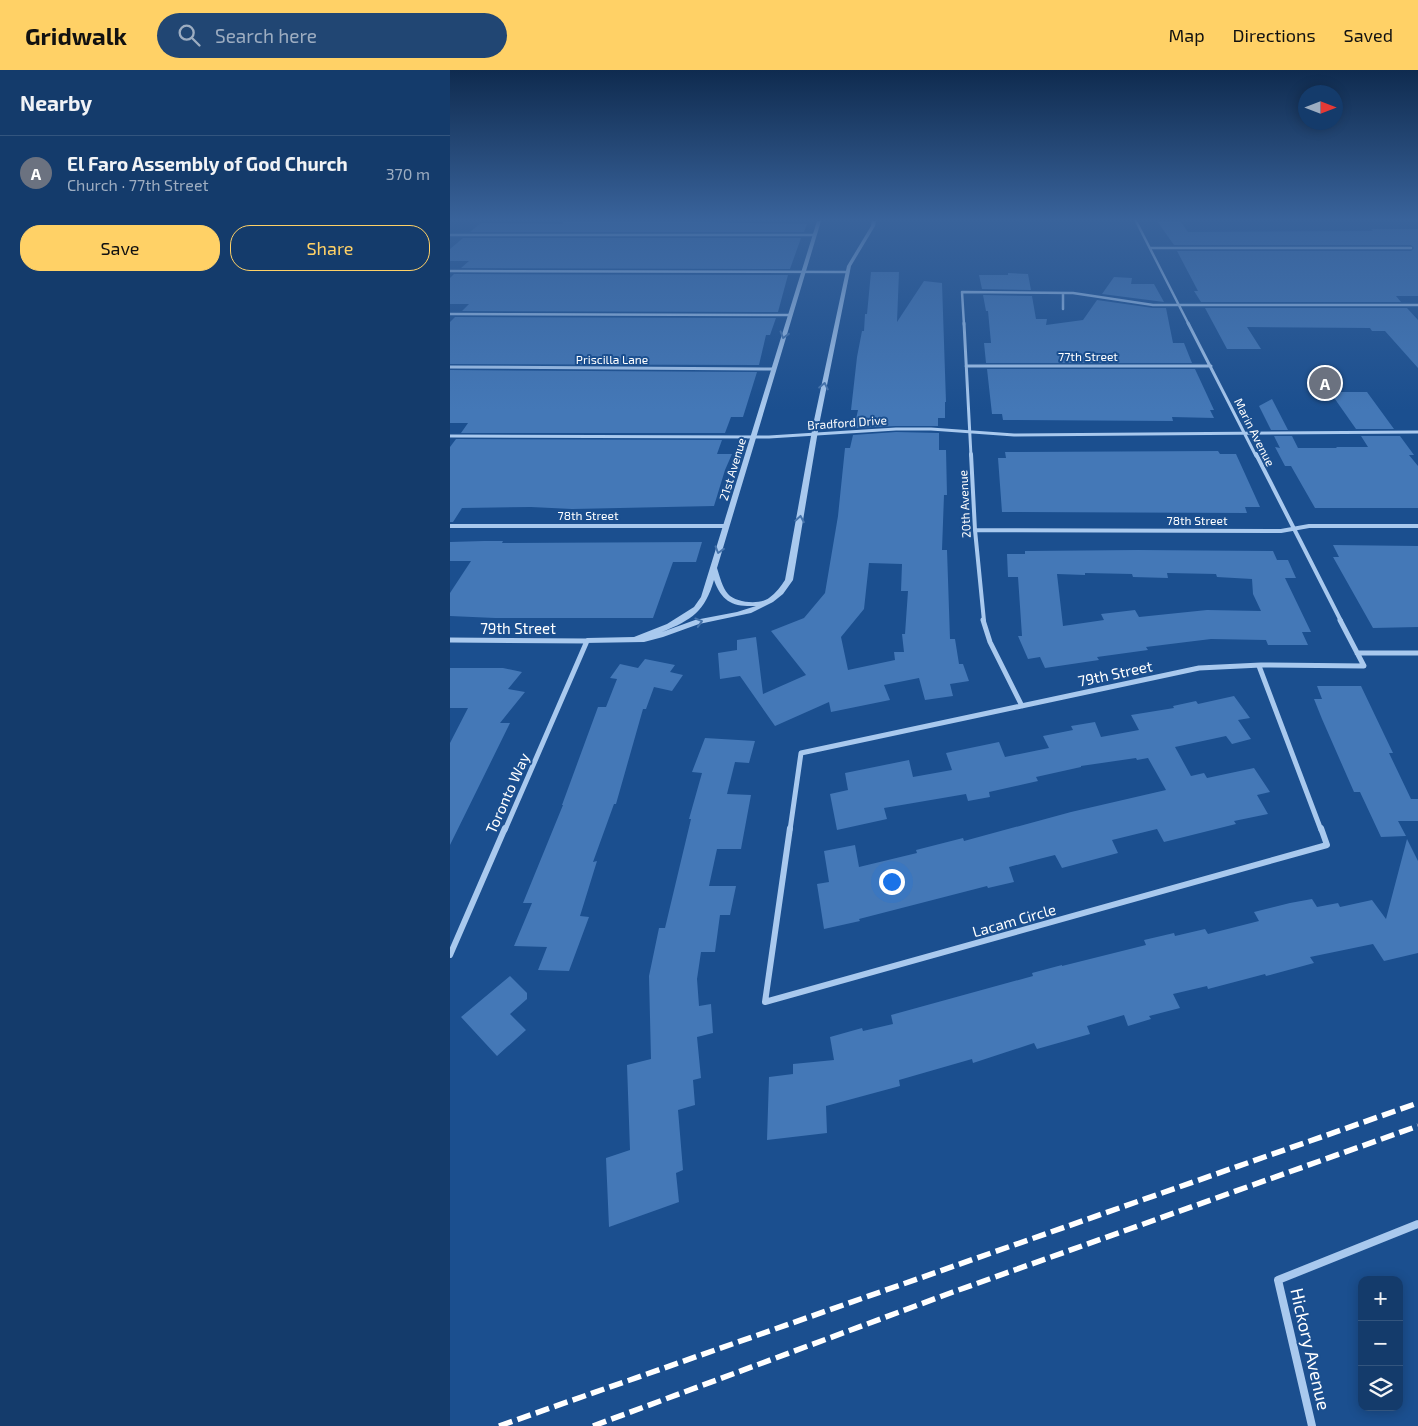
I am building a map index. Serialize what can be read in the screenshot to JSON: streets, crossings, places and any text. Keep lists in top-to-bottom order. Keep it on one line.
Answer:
{"streets":{"street":["77th Street","Priscilla Lane","Bradford Drive","Marin Avenue","21st Avenue","20th Avenue","78th Street","79th Street","Toronto Way","Lacam Circle","Hickory Avenue"]},"crossings":[["77th Street","Marin Avenue"],["77th Street","20th Avenue"],["Priscilla Lane","21st Avenue"],["Bradford Drive","Marin Avenue"],["Bradford Drive","21st Avenue"],["Bradford Drive","20th Avenue"],["Marin Avenue","78th Street"],["Marin Avenue","79th Street"],["21st Avenue","78th Street"],["21st Avenue","79th Street"],["21st Avenue","Toronto Way"],["20th Avenue","78th Street"],["20th Avenue","79th Street"],["79th Street","Toronto Way"],["79th Street","Lacam Circle"]],"north":"right","page":{"header":"Gridwalk","search":"Search here","nav":["Map","Directions","Saved"],"heading":"Nearby","list":[{"mark":"A","name":"El Faro Assembly of God Church","note":"Church · 77th Street","value":"370 m"}],"buttons":["Save","Share"],"pins":"A","map_buttons":["+","−"]}}
